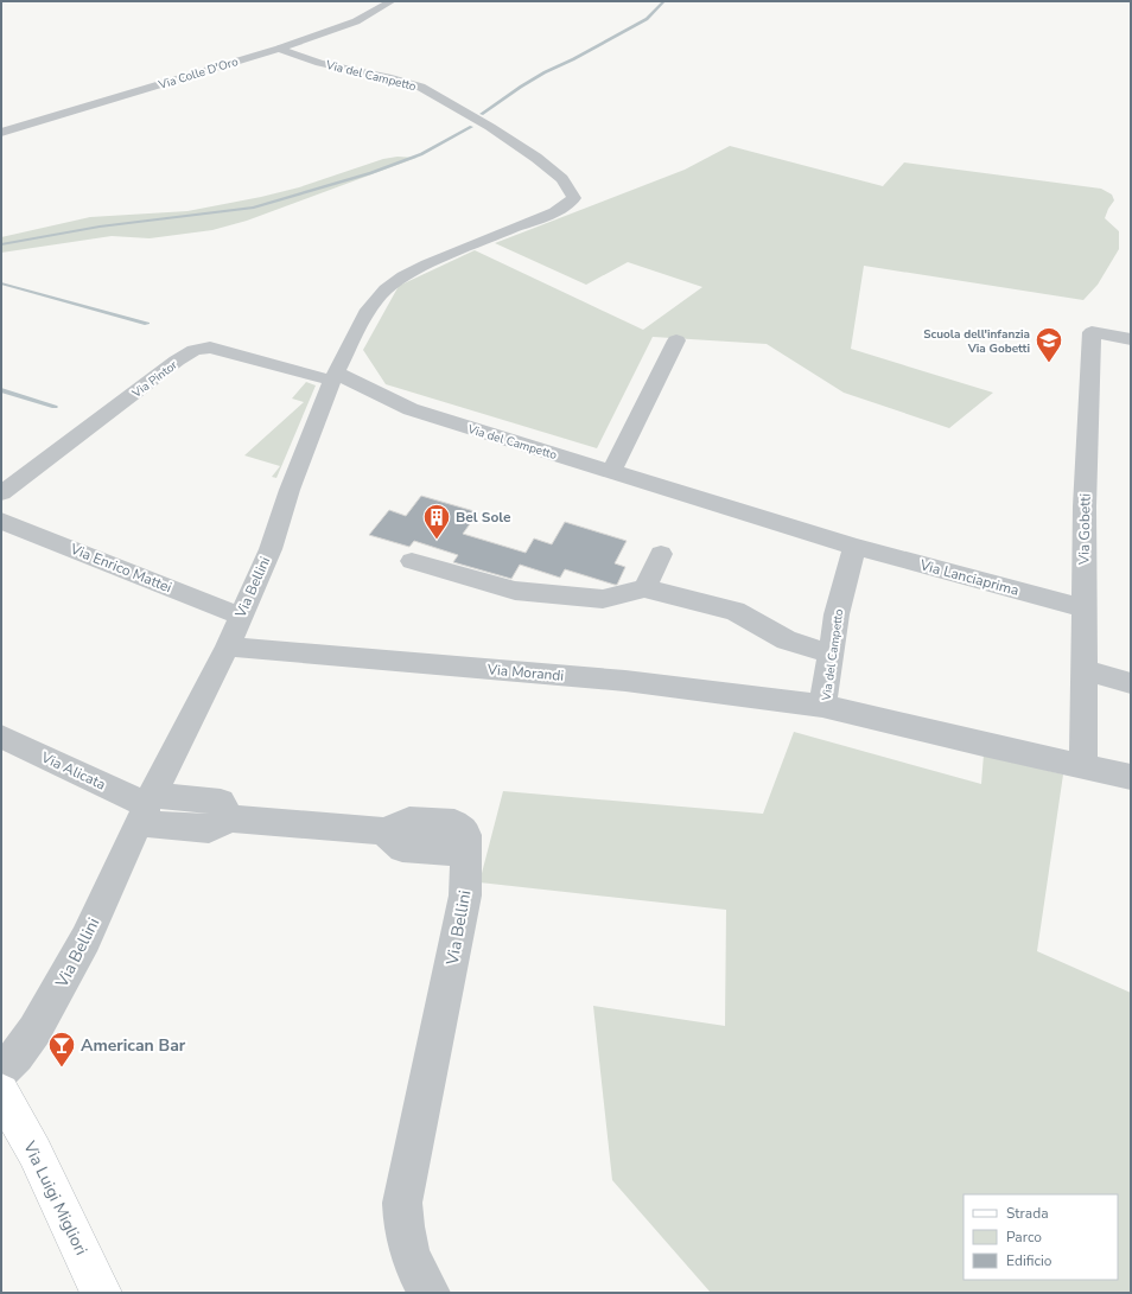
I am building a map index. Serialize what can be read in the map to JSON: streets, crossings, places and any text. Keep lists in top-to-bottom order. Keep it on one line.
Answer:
{"streets":{"main road":["Via Luigi Migliori"],"street":["Via Colle D'Oro","Via del Campetto","Via Pintor","Via Gobetti","Via Enrico Mattei","Via Lanciaprima","Via Bellini","Via Morandi","Via Alicata"]},"crossings":[["Via Colle D'Oro","Via del Campetto"],["Via del Campetto","Via Pintor"],["Via del Campetto","Via Gobetti"],["Via del Campetto","Via Lanciaprima"],["Via del Campetto","Via Bellini"],["Via del Campetto","Via Morandi"],["Via Pintor","Via Bellini"],["Via Gobetti","Via Lanciaprima"],["Via Enrico Mattei","Via Bellini"],["Via Bellini","Via Morandi"],["Via Bellini","Via Alicata"],["Via Bellini","Via Luigi Migliori"]],"places":{"school or university":["Scuola dell'infanzia Via Gobetti"],"building":["Bel Sole"],"bar":["American Bar"]},"legend":["Strada","Parco","Edificio"]}
